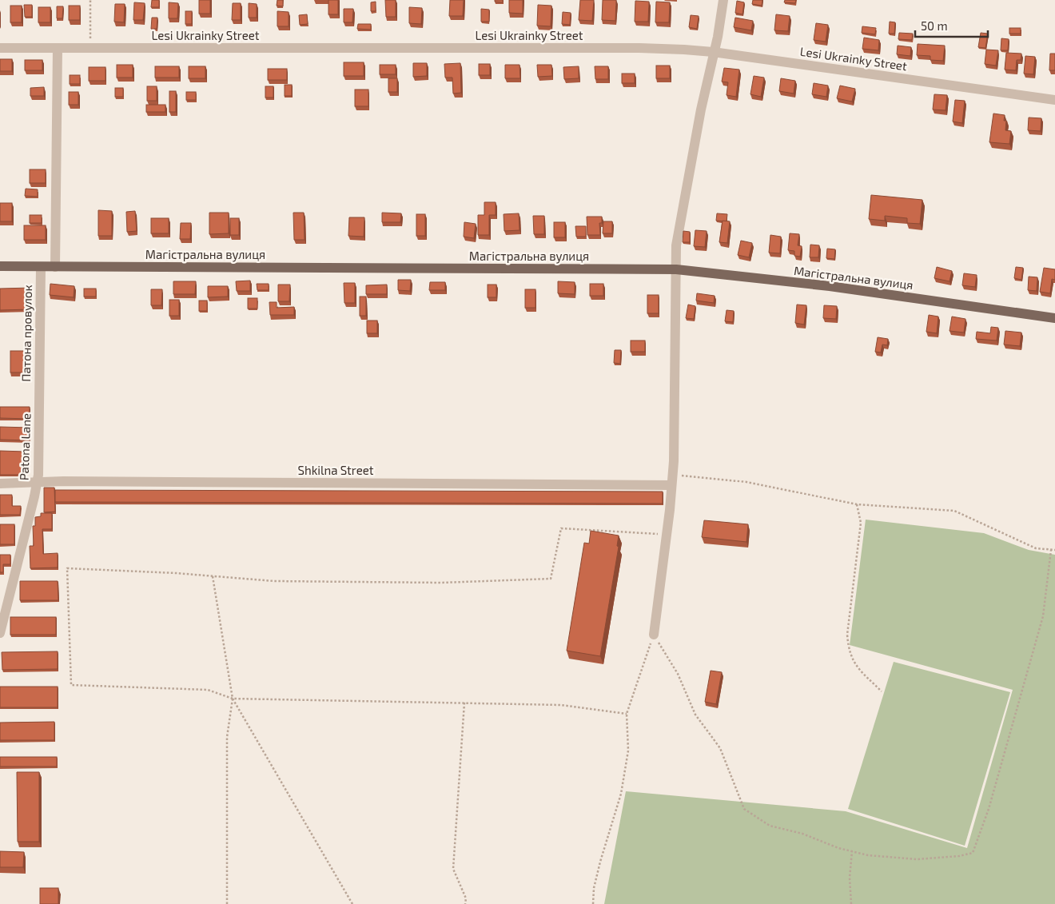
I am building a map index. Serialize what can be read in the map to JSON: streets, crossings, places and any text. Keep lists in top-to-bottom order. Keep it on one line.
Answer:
{"streets":{"main road":["Магістральна вулиця"],"street":["Lesi Ukrainky Street","Патона провулок","Patona Lane","Shkilna Street"]},"crossings":[["Магістральна вулиця","Патона провулок"],["Патона провулок","Patona Lane"],["Патона провулок","Shkilna Street"],["Patona Lane","Shkilna Street"]],"scale_bar":"50 m"}
